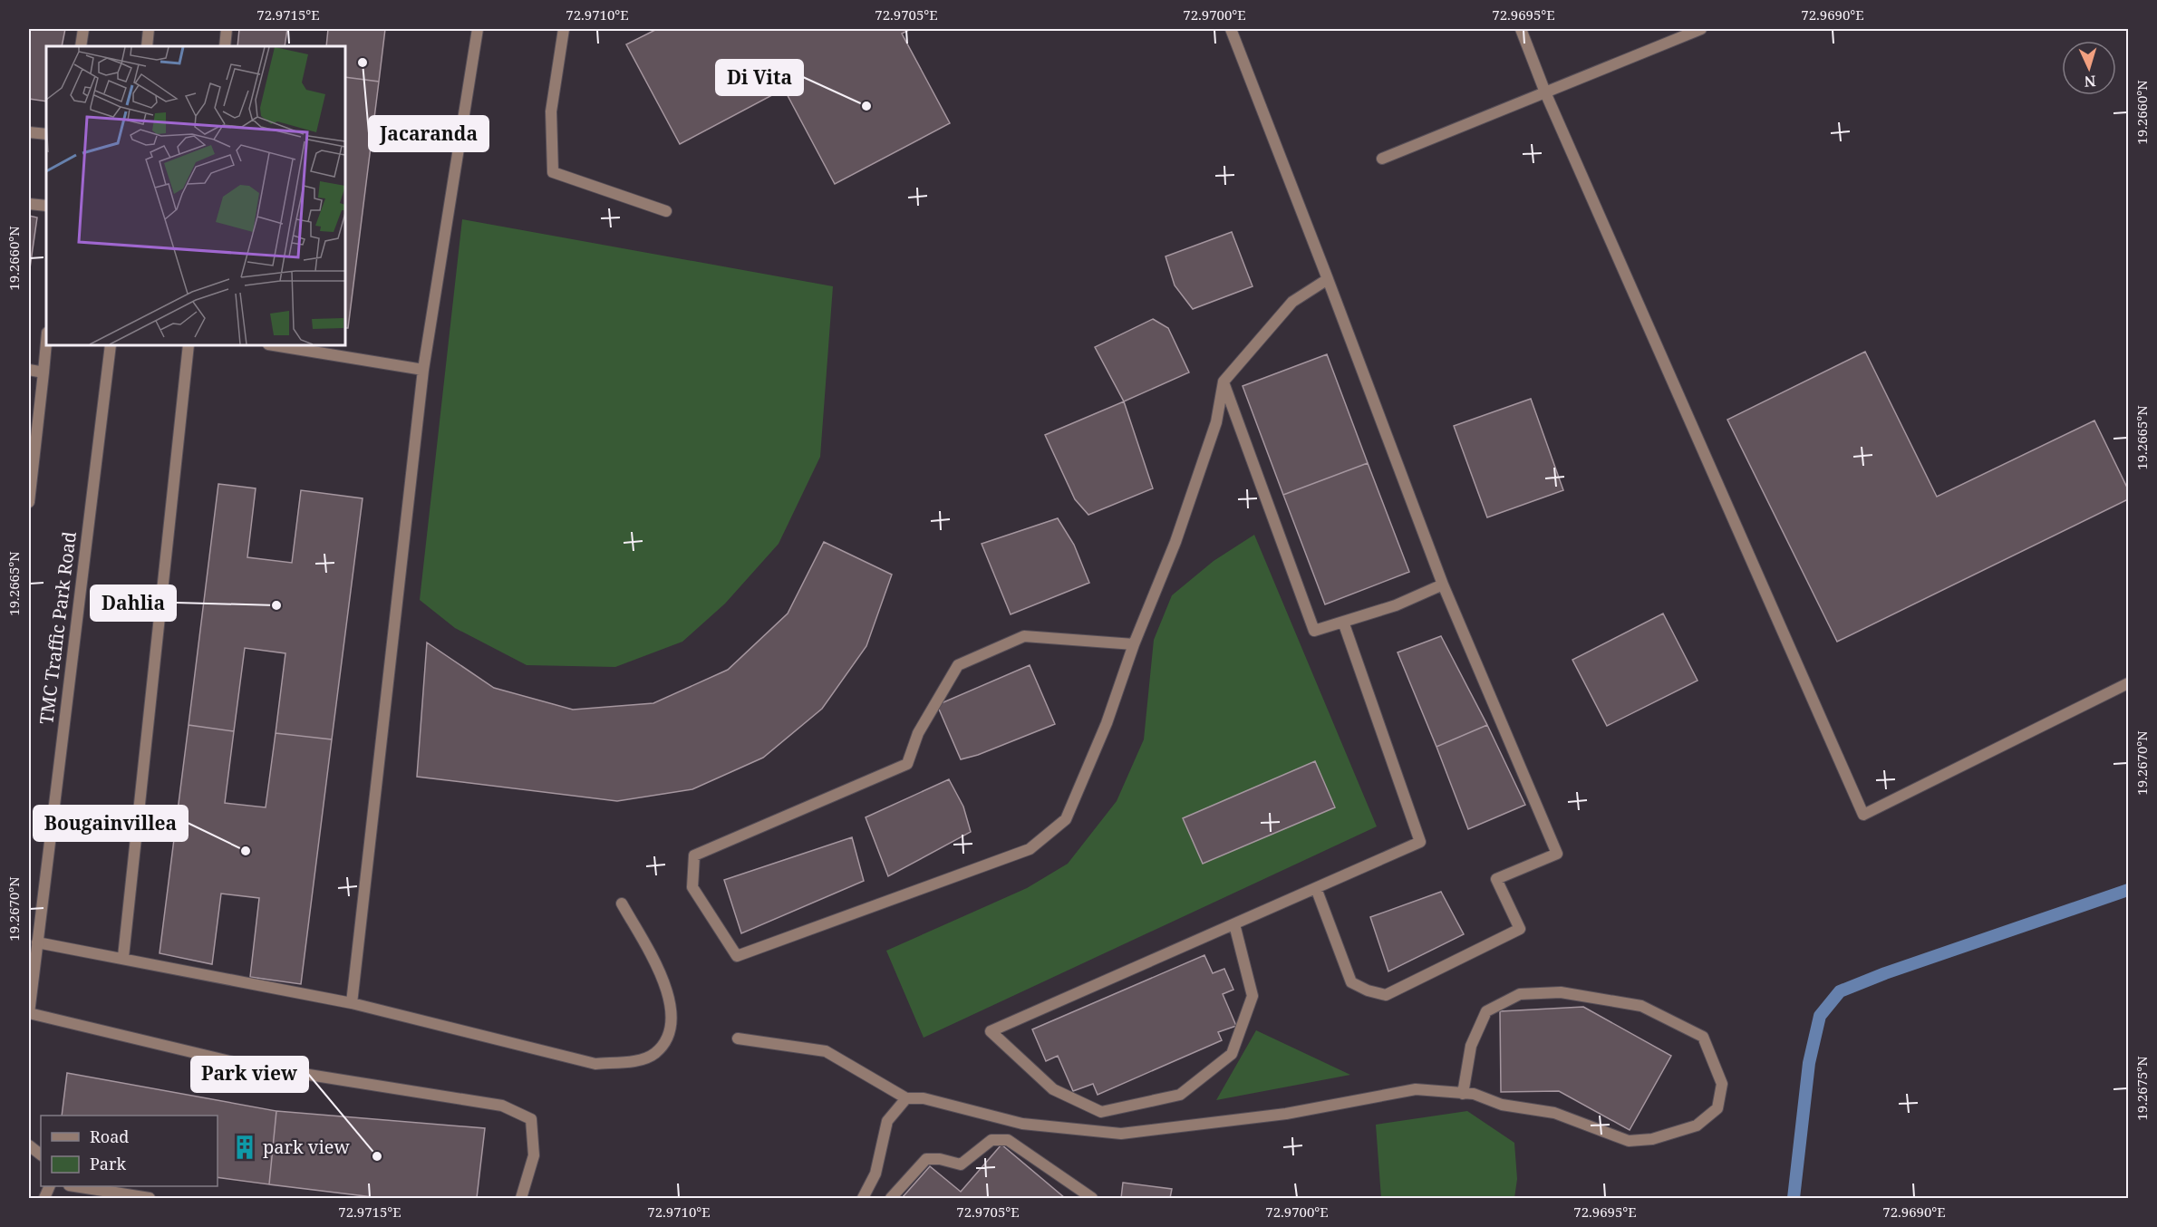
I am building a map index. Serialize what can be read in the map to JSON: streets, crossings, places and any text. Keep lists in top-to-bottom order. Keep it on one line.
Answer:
{"streets":{"street":["TMC Traffic Park Road"]},"places":{"other":["Jacaranda","Di Vita","Dahlia","Bougainvillea","Park view"],"building":["park view"]},"legend":["Road","Park"],"north":"bottom","coordinates":["72.9715°E","72.9710°E","72.9705°E","72.9700°E","72.9695°E","72.9690°E","19.2660°N","19.2665°N","19.2670°N","19.2675°N"]}
